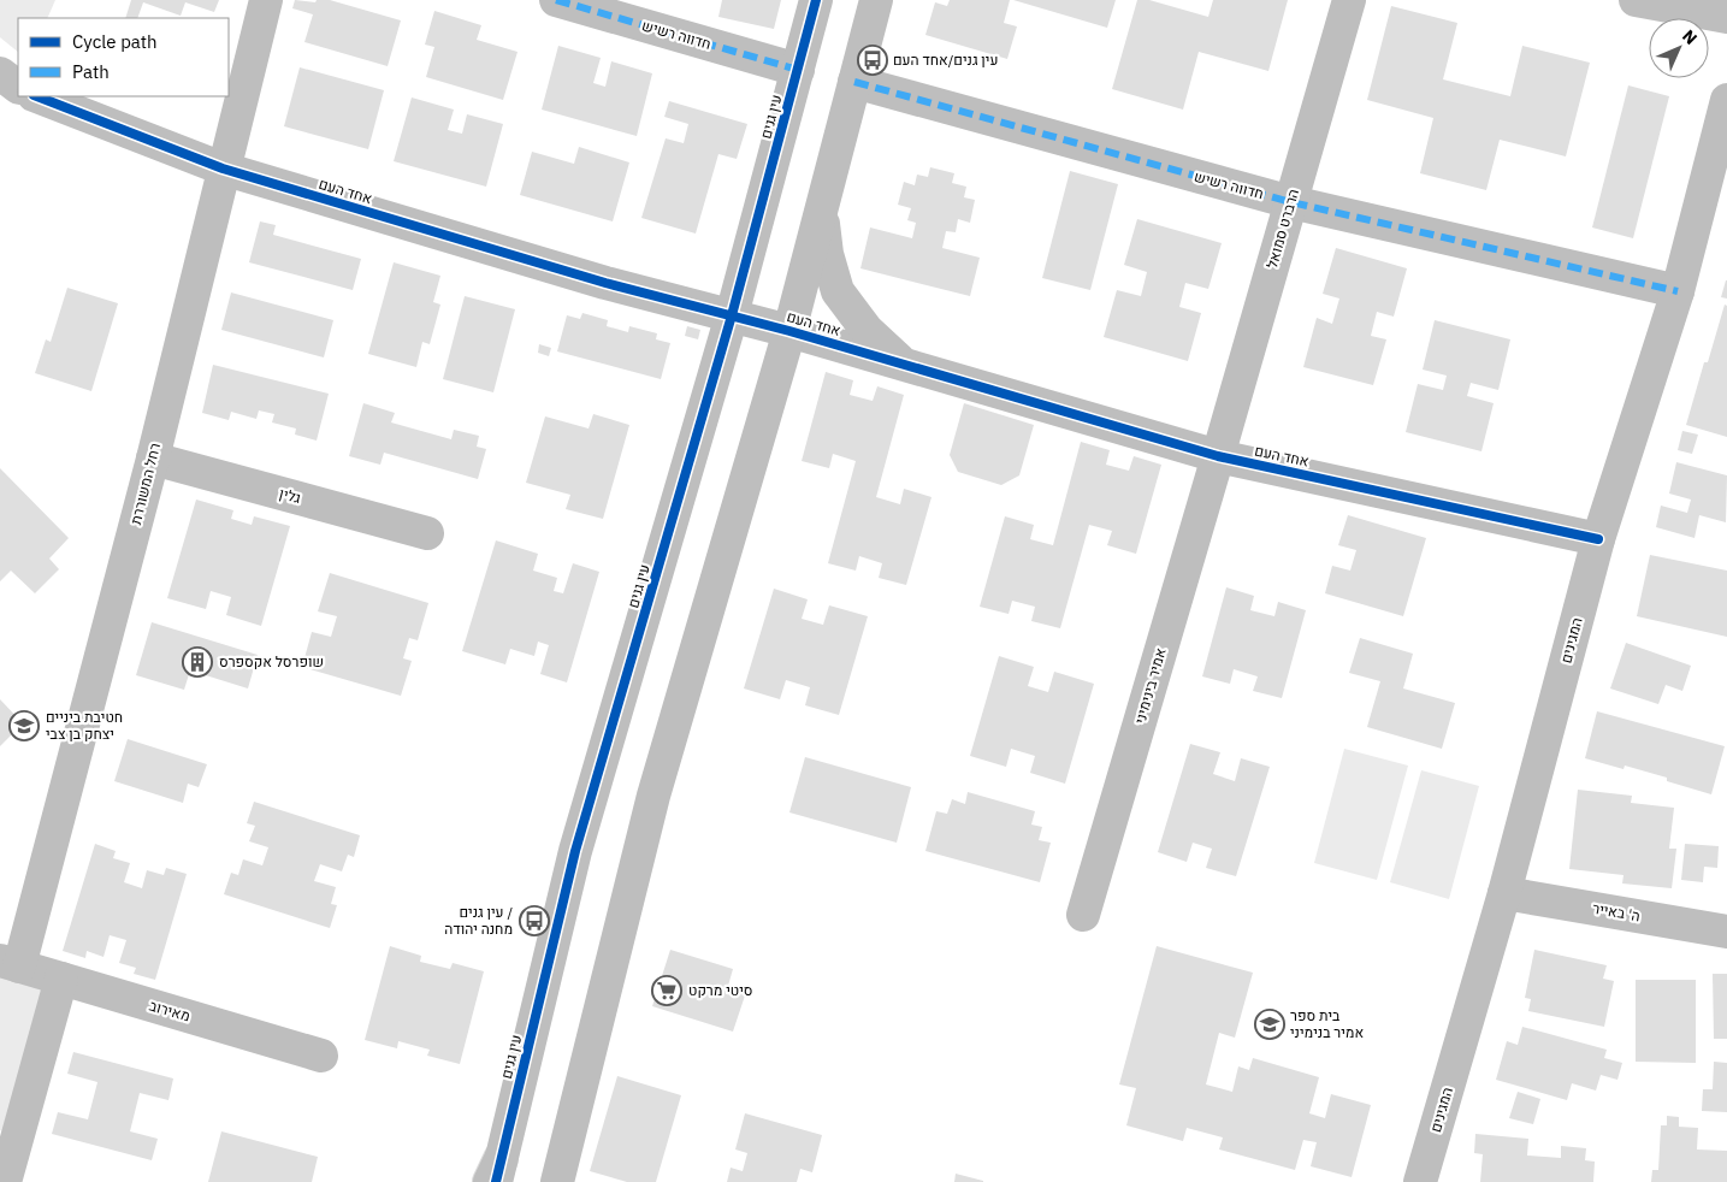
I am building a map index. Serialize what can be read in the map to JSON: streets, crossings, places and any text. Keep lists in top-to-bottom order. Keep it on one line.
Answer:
{"streets":{"street":["חדווה רשיש","עין גנים","אחד העם","הרברט סמואל","רחל המשוררת","גלין","המגינים","אמיר בינימיני","ה' באייר","מאירוב"]},"crossings":[["חדווה רשיש","עין גנים"],["חדווה רשיש","הרברט סמואל"],["חדווה רשיש","המגינים"],["עין גנים","אחד העם"],["אחד העם","הרברט סמואל"],["אחד העם","רחל המשוררת"],["אחד העם","המגינים"],["אחד העם","אמיר בינימיני"],["הרברט סמואל","אמיר בינימיני"],["רחל המשוררת","גלין"],["רחל המשוררת","מאירוב"],["המגינים","ה' באייר"]],"places":{"bus stop":["עין גנים/אחד העם","עין גנים / מחנה יהודה"],"building":["שופרסל אקספרס"],"school or university":["חטיבת ביניים יצחק בן צבי","בית ספר אמיר בנימיני"],"supermarket":["סיטי מרקט"]},"legend":["Cycle path","Path"],"north":"top right"}
